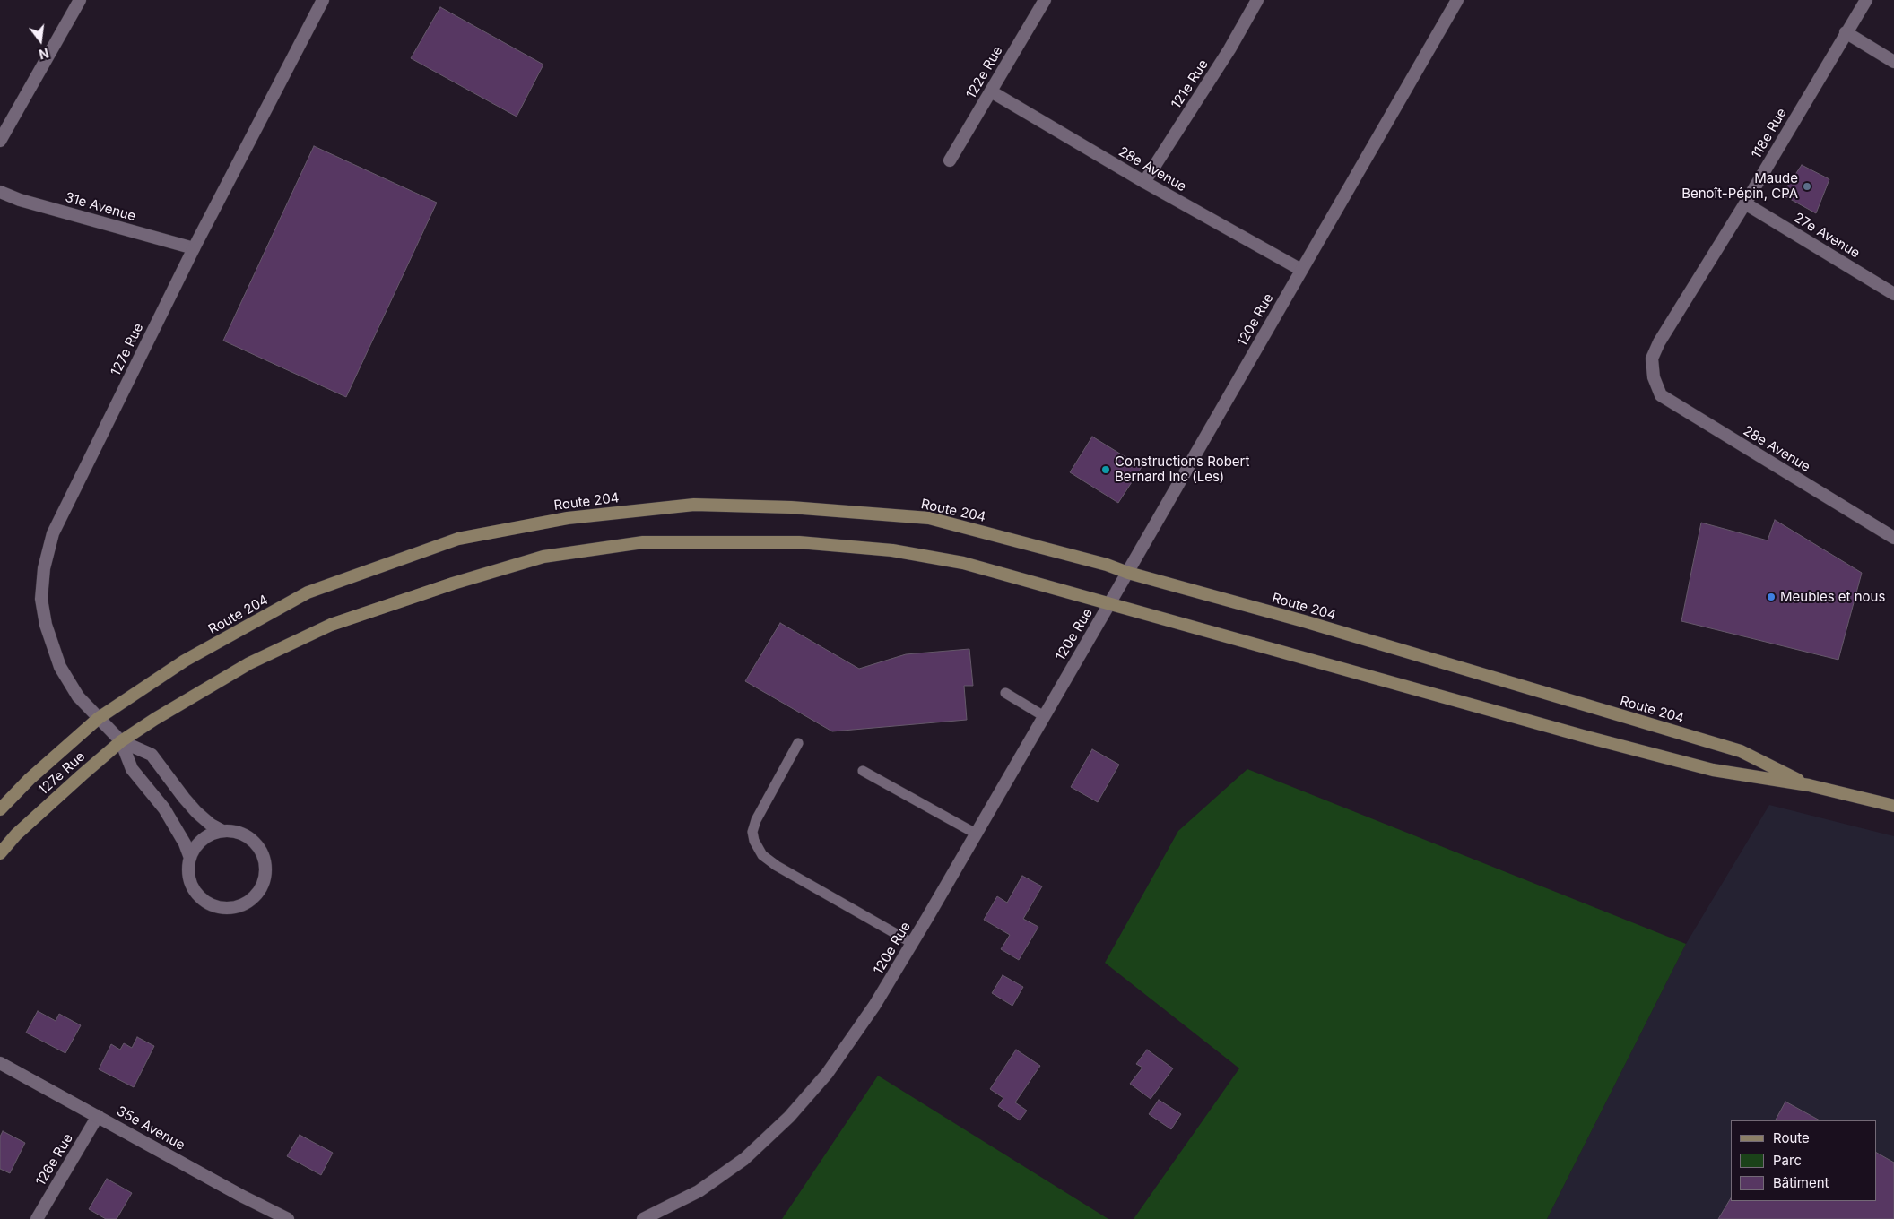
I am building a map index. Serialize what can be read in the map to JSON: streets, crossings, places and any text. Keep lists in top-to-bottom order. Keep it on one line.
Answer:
{"streets":{"main road":["127e Rue","Route 204"],"street":["122e Rue","121e Rue","118e Rue","28e Avenue","31e Avenue","27e Avenue","120e Rue","35e Avenue","126e Rue"]},"crossings":[["122e Rue","28e Avenue"],["121e Rue","28e Avenue"],["118e Rue","28e Avenue"],["118e Rue","27e Avenue"],["28e Avenue","120e Rue"],["31e Avenue","127e Rue"],["120e Rue","Route 204"],["127e Rue","Route 204"],["35e Avenue","126e Rue"]],"places":["Maude Benoît-Pépin, CPA","Constructions Robert Bernard Inc (Les)","Meubles et nous"],"legend":["Route","Parc","Bâtiment"],"north":"bottom"}
